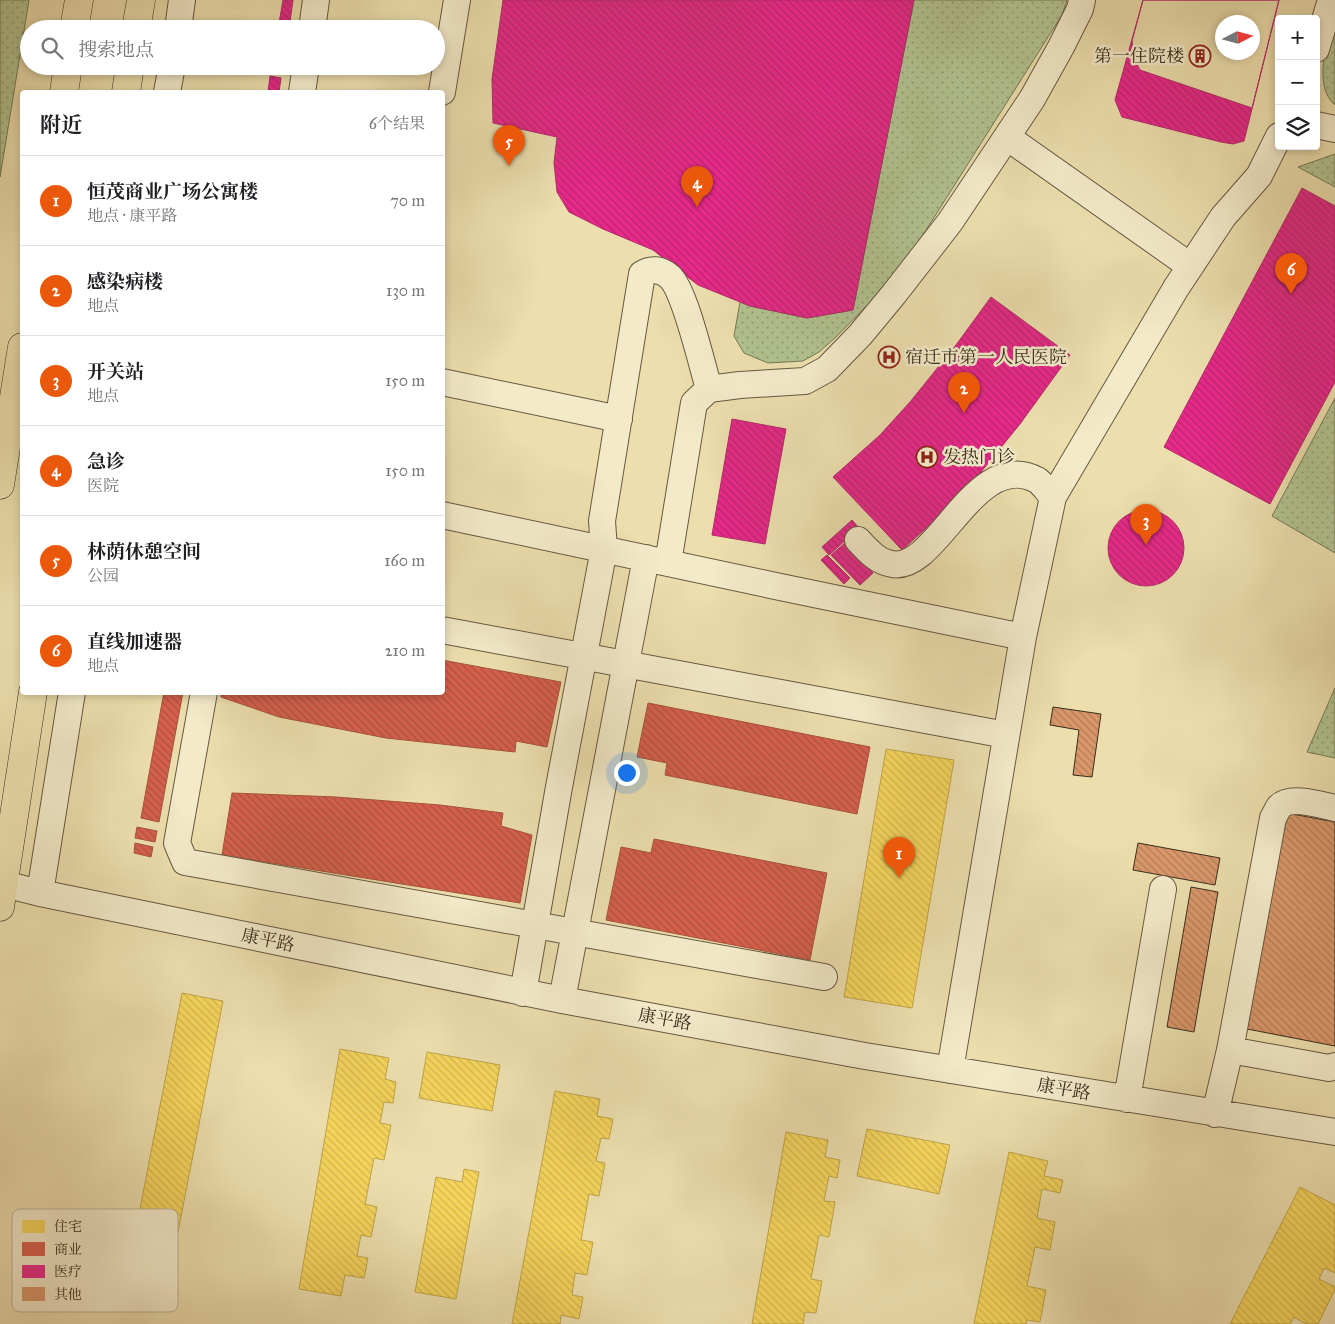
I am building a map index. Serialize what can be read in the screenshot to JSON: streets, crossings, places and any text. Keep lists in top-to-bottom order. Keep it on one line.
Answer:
{"streets":{"street":["康平路"]},"places":{"building":["第一住院楼"],"hospital":["宿迁市第一人民医院","发热门诊"]},"legend":["住宅","商业","医疗","其他"],"north":"right","page":{"map_buttons":["+","−"],"search":"搜索地点","heading":["附近","6个结果"],"pins":["5","4","6","2","3","1"],"list":[{"mark":"1","name":"恒茂商业广场公寓楼","note":"地点 · 康平路","value":"70 m"},{"mark":"2","name":"感染病楼","note":"地点","value":"130 m"},{"mark":"3","name":"开关站","note":"地点","value":"150 m"},{"mark":"4","name":"急诊","note":"医院","value":"150 m"},{"mark":"5","name":"林荫休憩空间","note":"公园","value":"160 m"},{"mark":"6","name":"直线加速器","note":"地点","value":"210 m"}]}}
